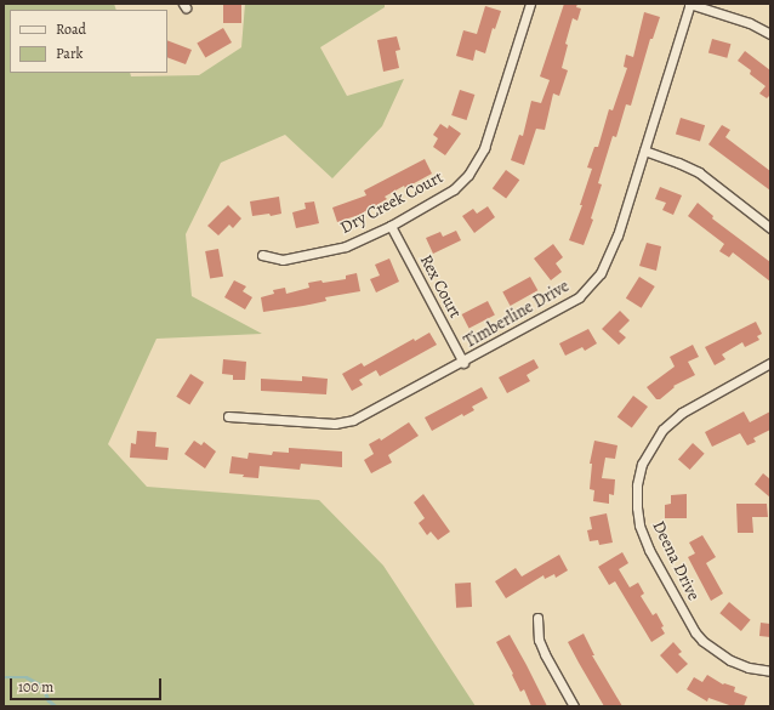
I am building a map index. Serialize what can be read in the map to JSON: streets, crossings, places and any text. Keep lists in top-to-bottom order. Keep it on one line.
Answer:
{"streets":{"street":["Dry Creek Court","Rex Court","Timberline Drive","Deena Drive"]},"crossings":[["Dry Creek Court","Rex Court"],["Rex Court","Timberline Drive"]],"legend":["Road","Park"],"scale_bar":"100 m"}
